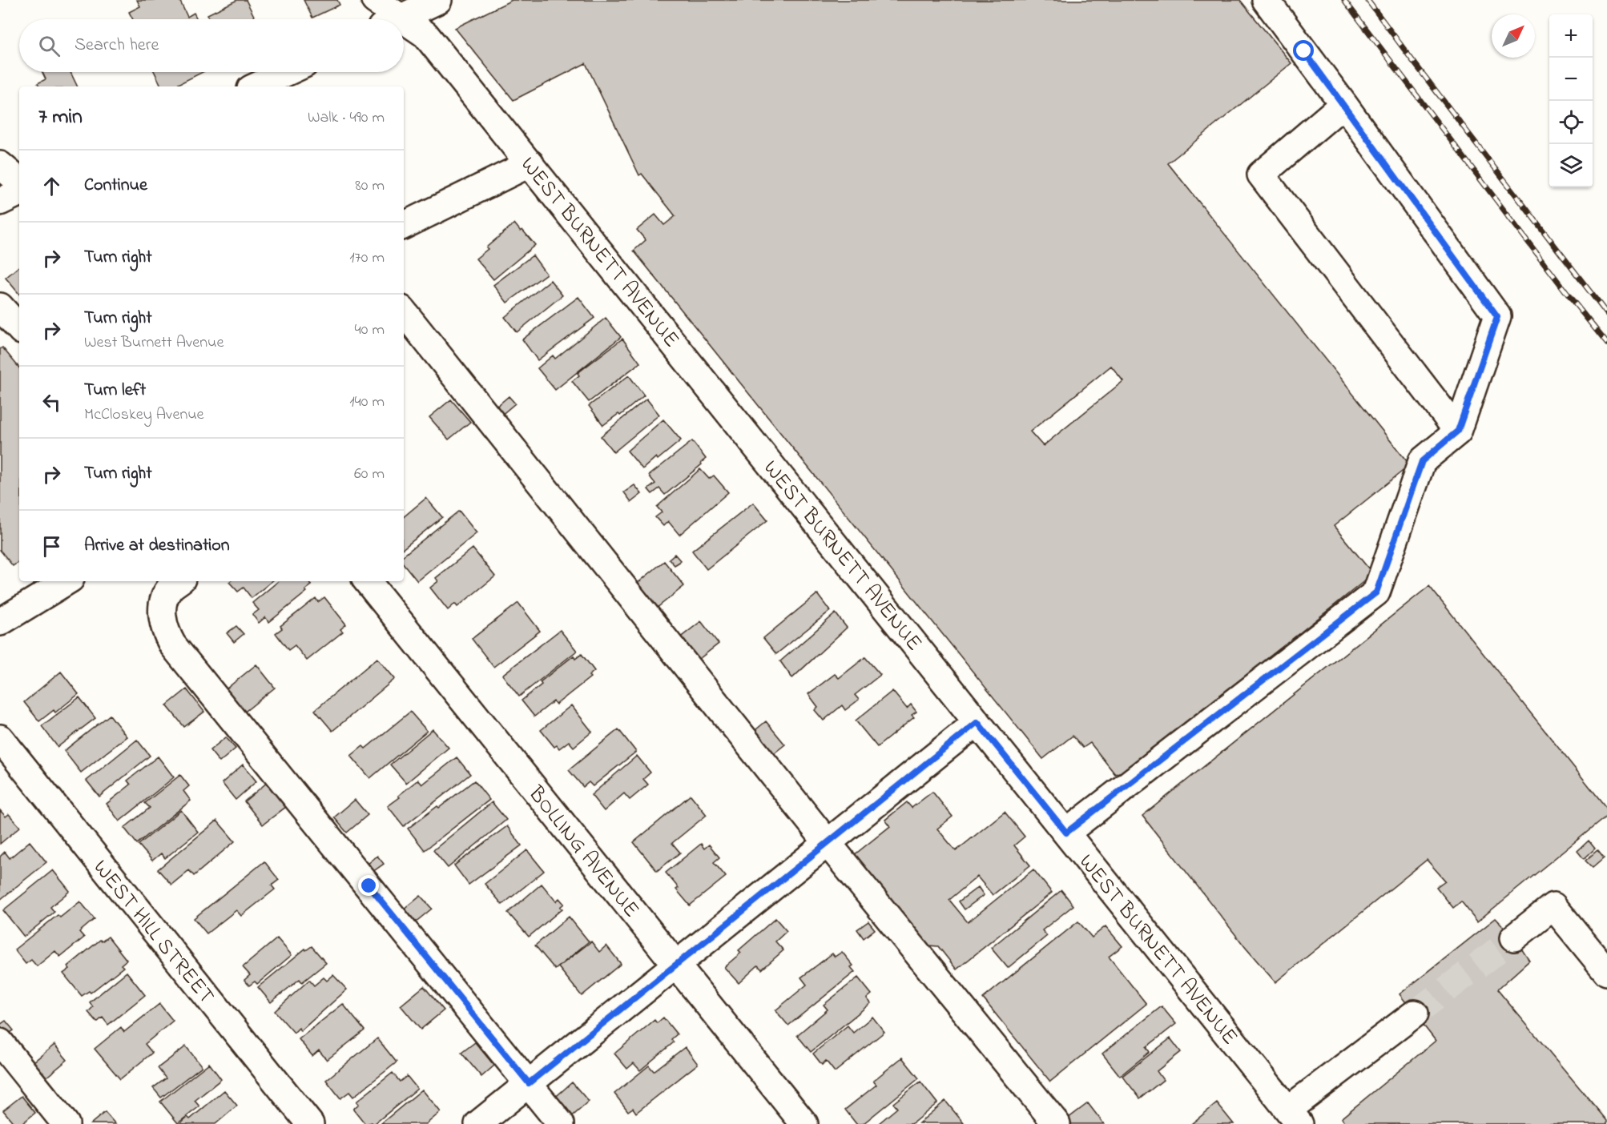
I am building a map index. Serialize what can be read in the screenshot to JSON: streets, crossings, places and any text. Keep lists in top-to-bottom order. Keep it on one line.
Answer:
{"streets":{"street":["WEST BURNETT AVENUE","BOLLING AVENUE","WEST HILL STREET"]},"north":"top right","page":{"map_buttons":["+","−"],"search":"Search here","heading":["7 min","Walk · 490 m"],"list":[["Continue","80 m"],["Turn right","170 m"],["Turn right","West Burnett Avenue","40 m"],["Turn left","McCloskey Avenue","140 m"],["Turn right","60 m"],"Arrive at destination"]}}
